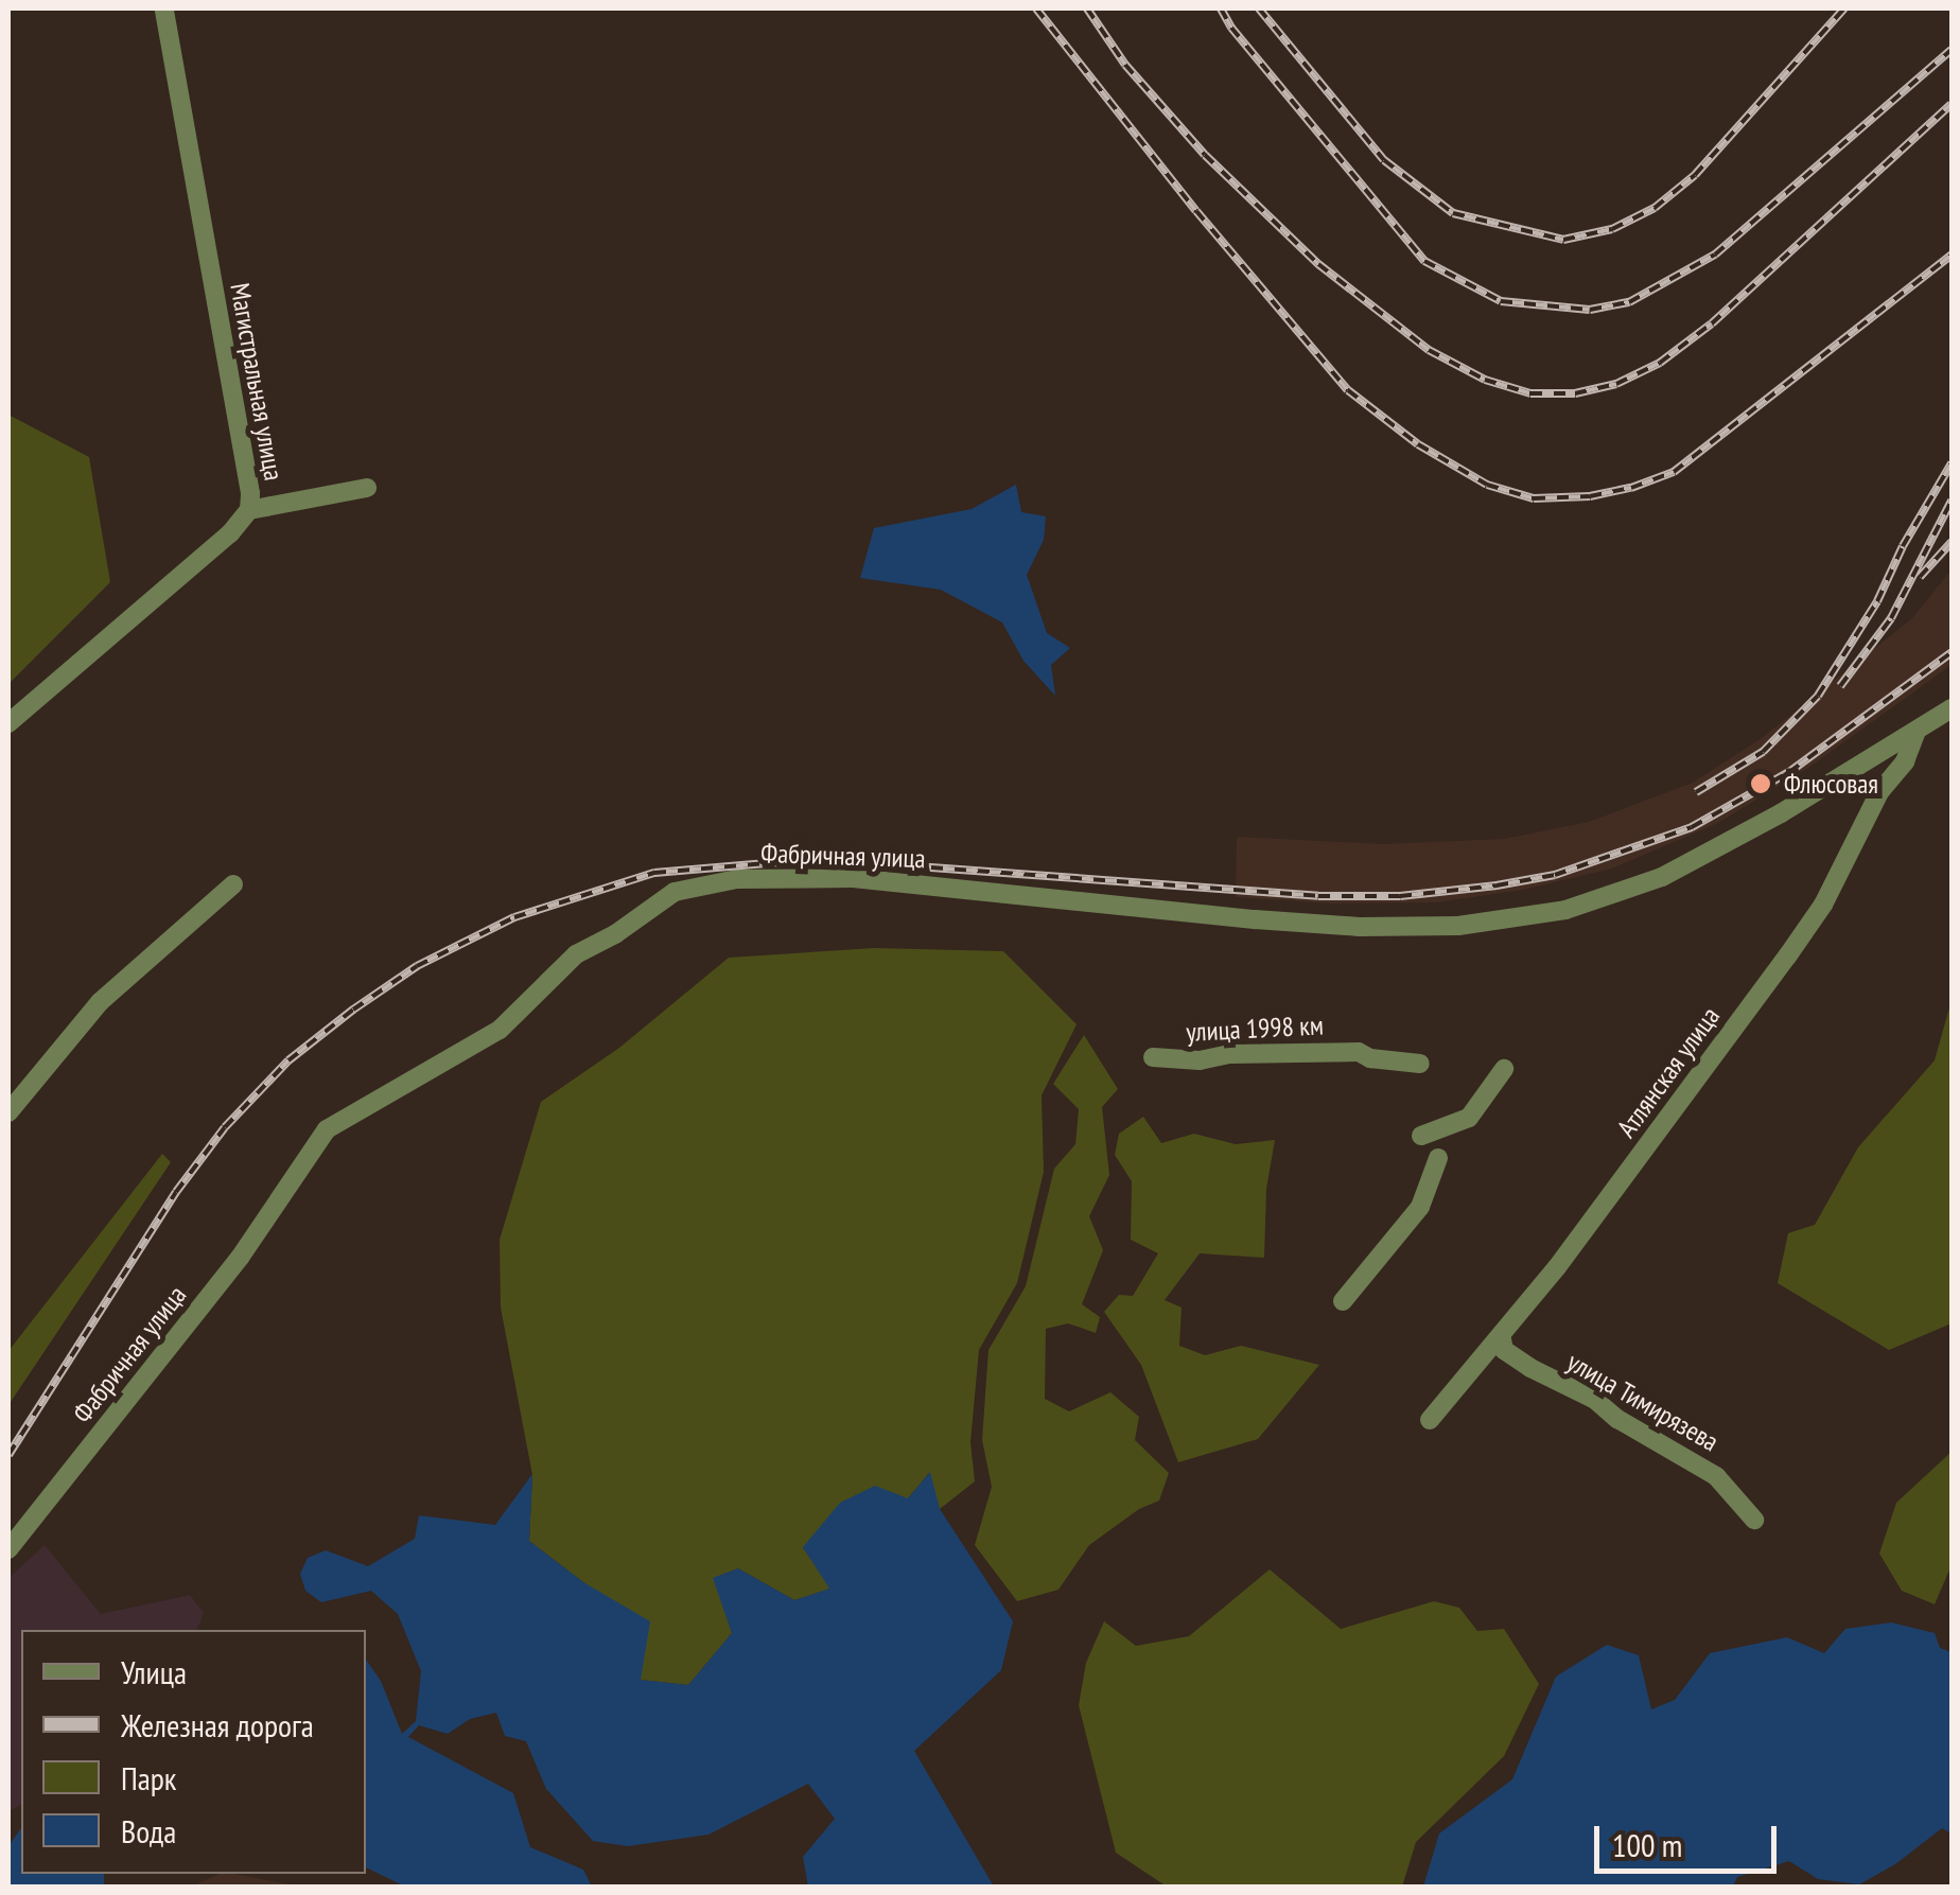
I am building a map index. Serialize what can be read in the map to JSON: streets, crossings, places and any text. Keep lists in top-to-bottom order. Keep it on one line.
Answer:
{"streets":{"street":["Магистральная улица","Фабричная улица","улица 1998 км","Атлянская улица","улица Тимирязева"]},"crossings":[["Фабричная улица","Атлянская улица"],["Атлянская улица","улица Тимирязева"]],"places":["Флюсовая"],"legend":["Улица","Железная дорога","Парк","Вода"],"scale_bar":"100 m"}
